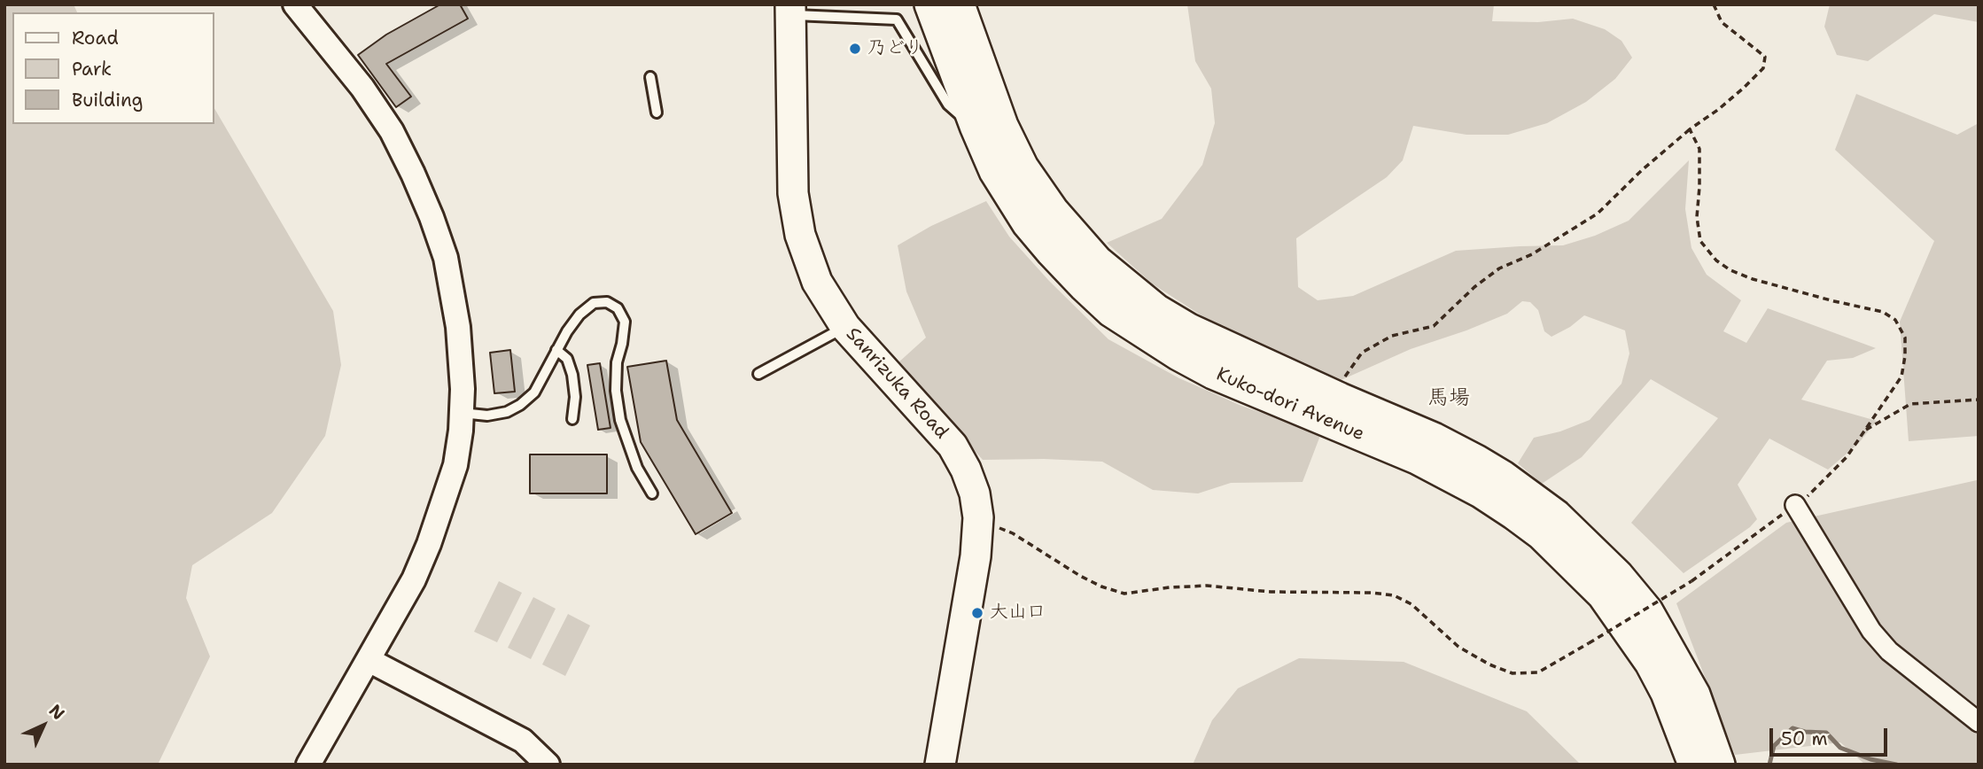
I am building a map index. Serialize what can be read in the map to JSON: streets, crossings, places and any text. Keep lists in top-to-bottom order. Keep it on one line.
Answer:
{"streets":{"highway":["Kuko-dori Avenue"],"main road":["Sanrizuka Road"]},"districts":["馬場"],"places":["乃どり","大山口"],"legend":["Road","Park","Building"],"scale_bar":"50 m","north":"top right"}
